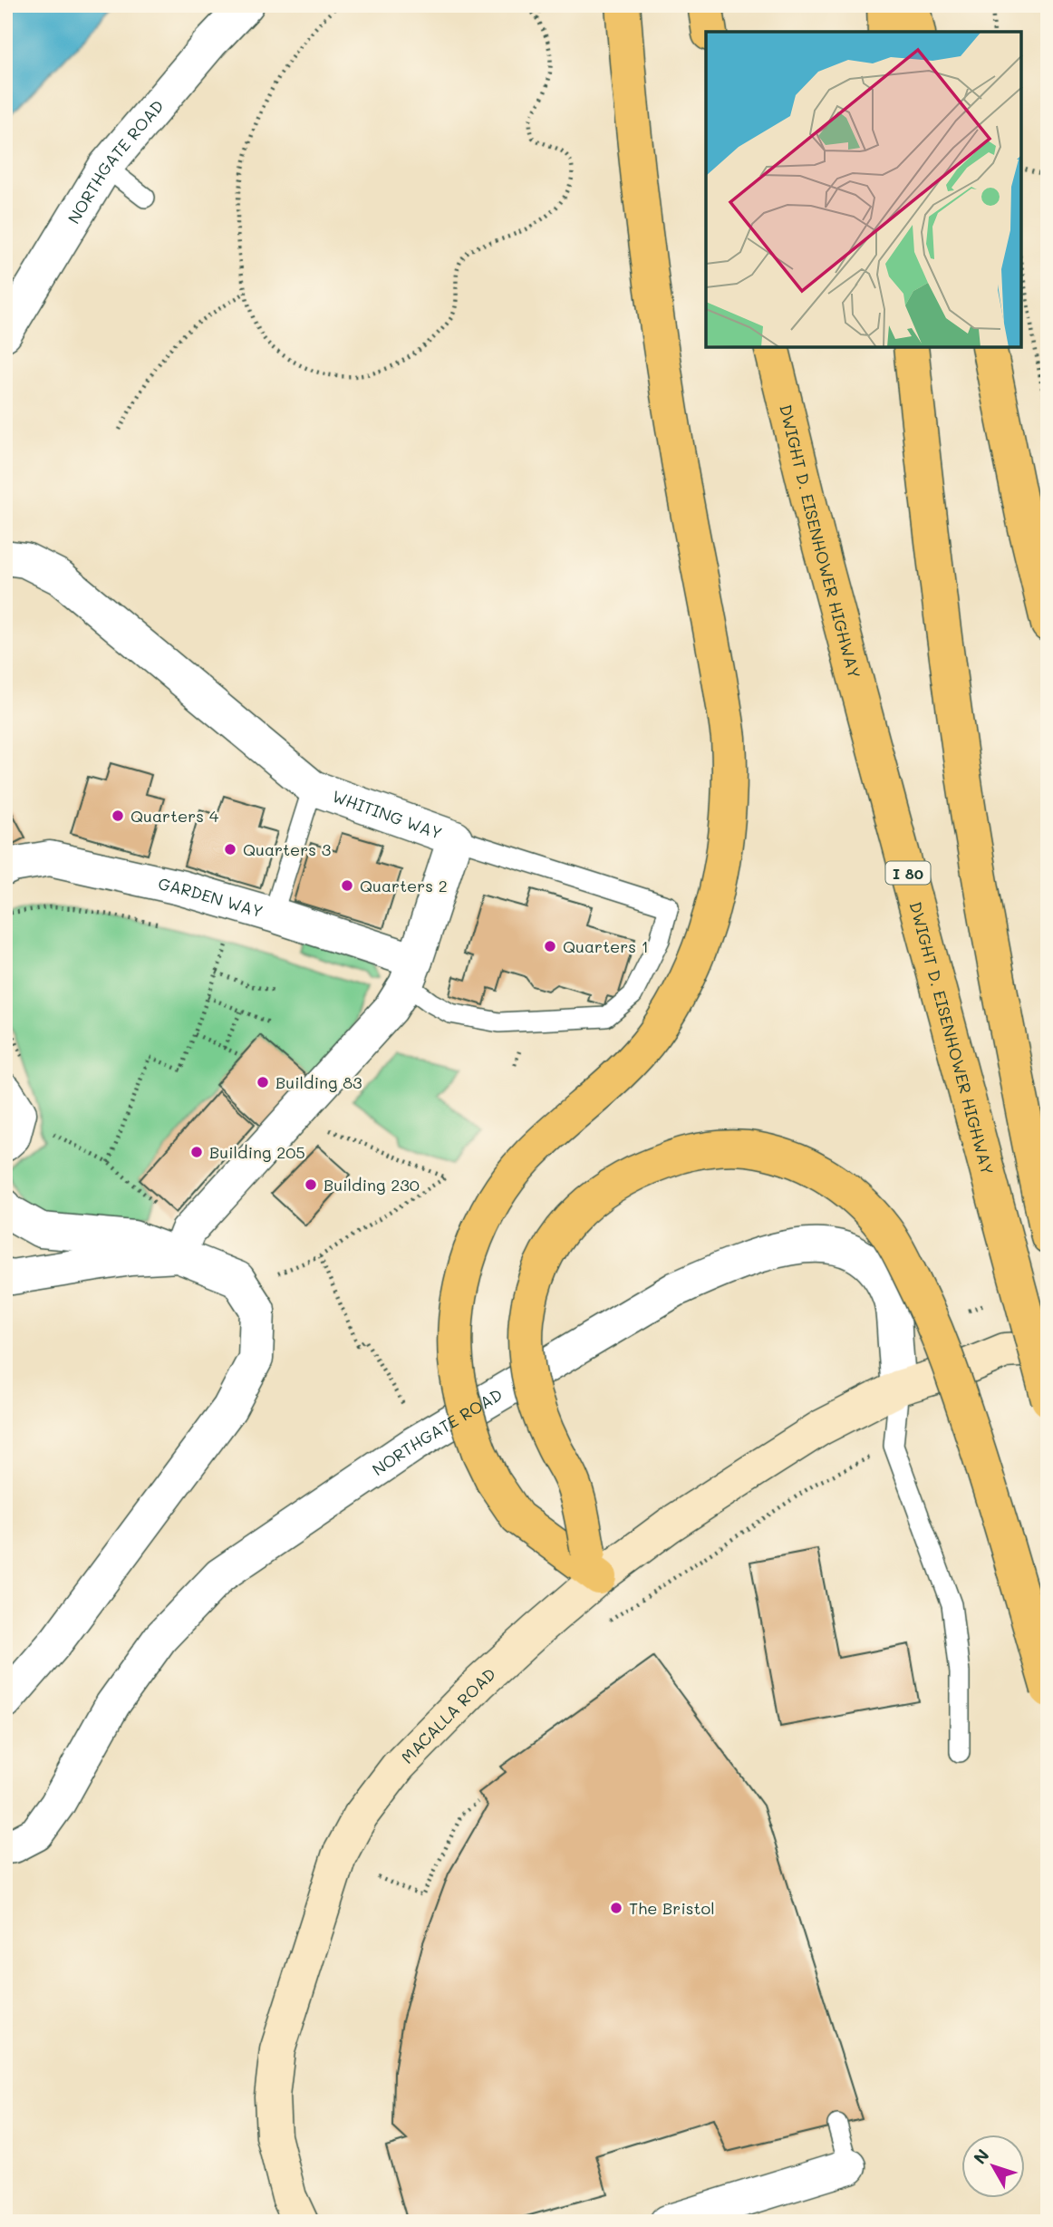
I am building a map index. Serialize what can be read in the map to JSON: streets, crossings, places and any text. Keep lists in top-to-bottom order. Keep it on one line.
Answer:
{"streets":{"highway":["DWIGHT D. EISENHOWER HIGHWAY","I 80"],"street":["NORTHGATE ROAD","WHITING WAY","GARDEN WAY","MACALLA ROAD"]},"crossings":[["NORTHGATE ROAD","MACALLA ROAD"],["WHITING WAY","GARDEN WAY"]],"places":["Quarters 4","Quarters 3","Quarters 2","Quarters 1","Building 83","Building 205","Building 230","The Bristol"],"north":"top left"}
